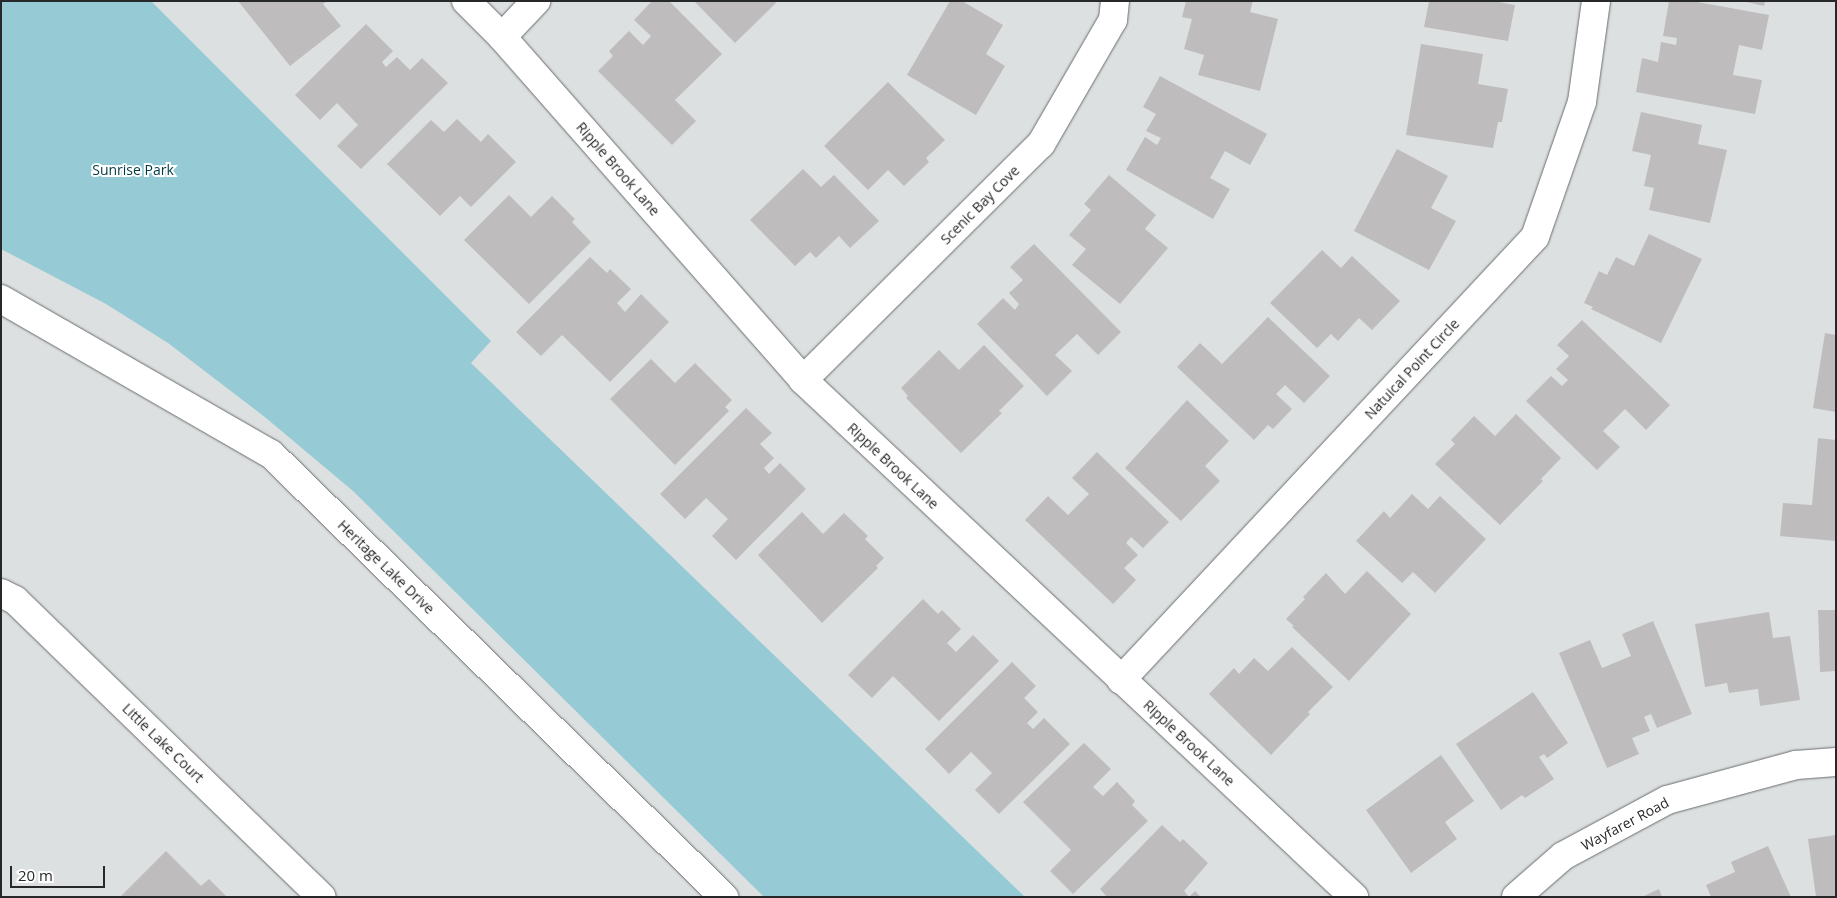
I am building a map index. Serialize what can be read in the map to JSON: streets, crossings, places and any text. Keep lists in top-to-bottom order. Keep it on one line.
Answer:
{"streets":{"street":["Ripple Brook Lane","Scenic Bay Cove","Natuical Point Circle","Heritage Lake Drive","Little Lake Court","Wayfarer Road"]},"crossings":[["Ripple Brook Lane","Scenic Bay Cove"],["Ripple Brook Lane","Natuical Point Circle"]],"parks":["Sunrise Park"],"scale_bar":"20 m"}
